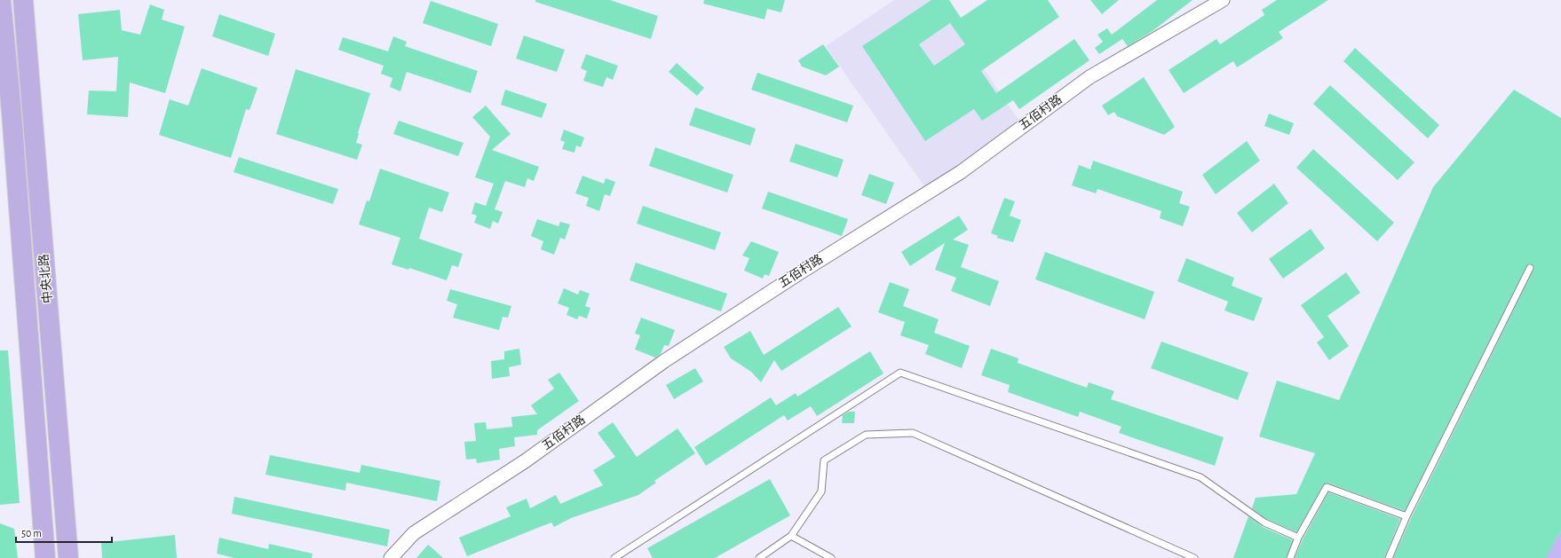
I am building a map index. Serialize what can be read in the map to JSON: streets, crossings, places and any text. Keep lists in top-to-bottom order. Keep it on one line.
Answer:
{"streets":{"main road":["中央北路"],"street":["五佰村路"]},"scale_bar":"50 m"}
